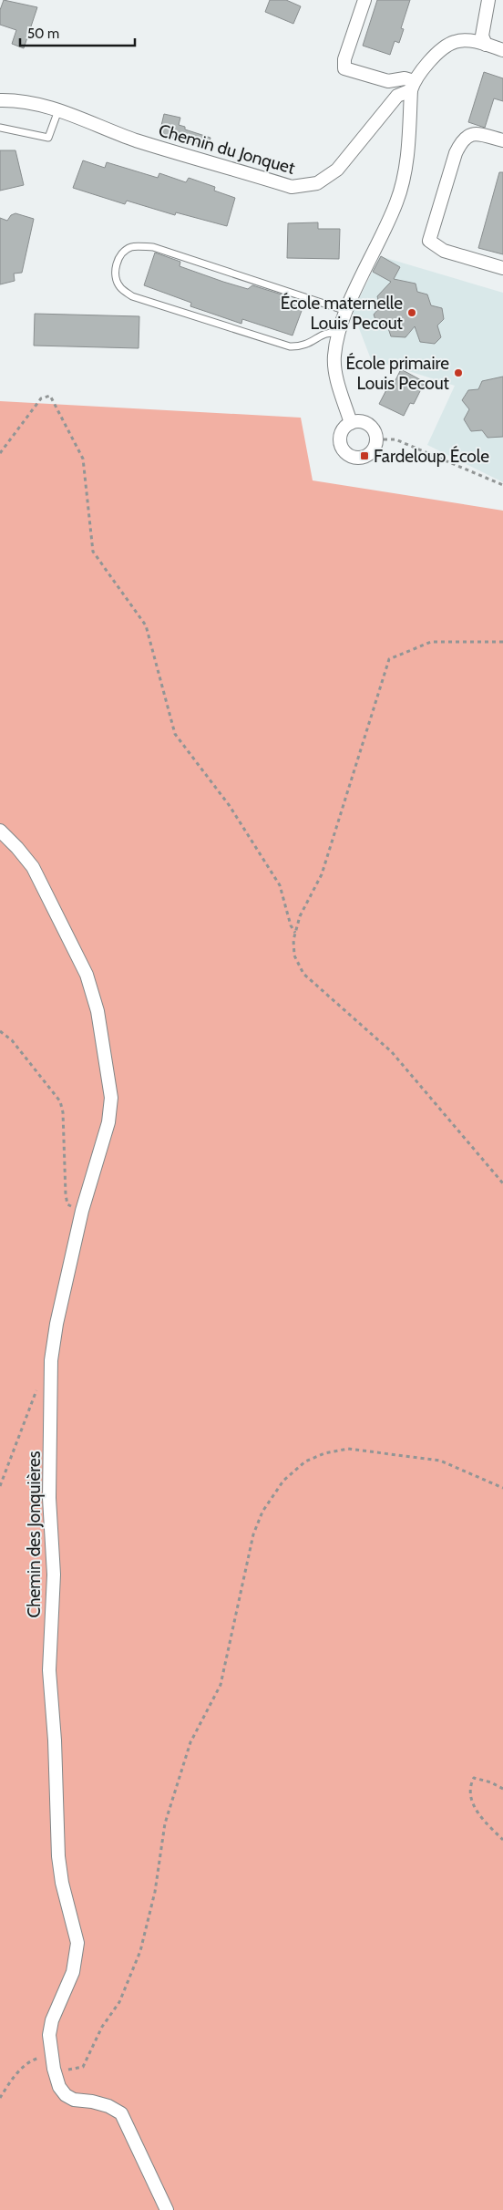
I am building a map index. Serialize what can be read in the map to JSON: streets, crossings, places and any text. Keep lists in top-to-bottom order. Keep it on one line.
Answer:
{"streets":{"street":["Chemin du Jonquet","Chemin des Jonquières"]},"places":{"other":["École maternelle Louis Pecout","École primaire Louis Pecout"],"transit":["Fardeloup École"]},"scale_bar":"50 m"}
